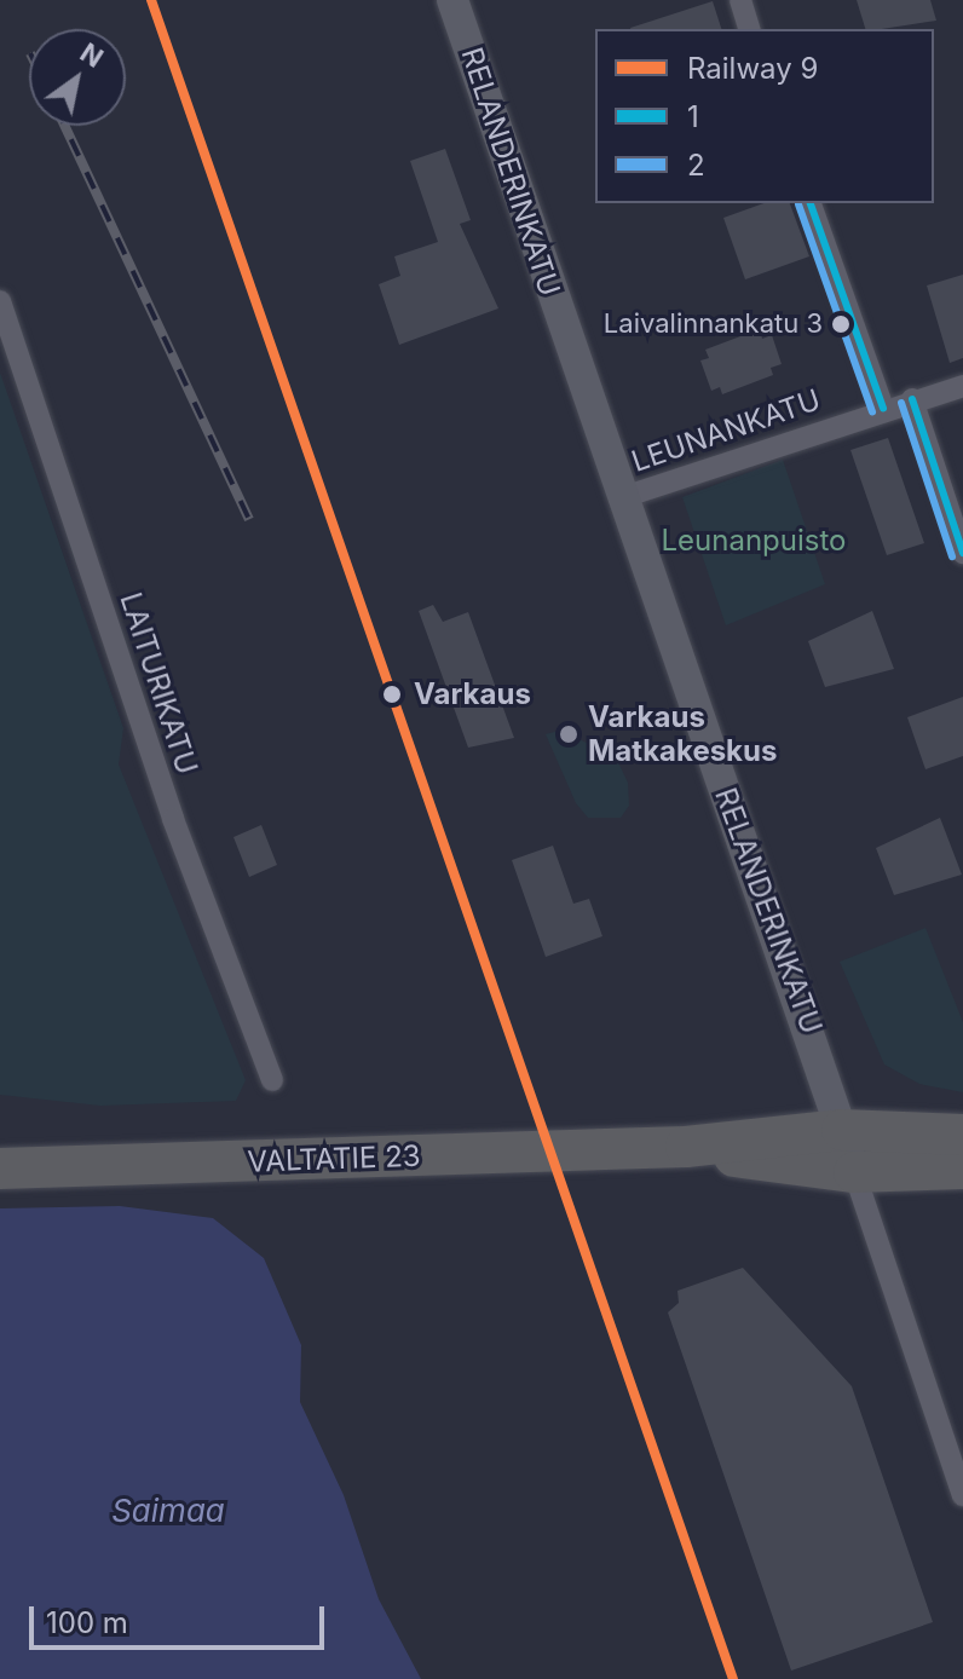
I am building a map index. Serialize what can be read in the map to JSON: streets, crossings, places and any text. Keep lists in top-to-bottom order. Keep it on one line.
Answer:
{"streets":{"highway":["VALTATIE 23"],"main road":["RELANDERINKATU"],"street":["LEUNANKATU","LAITURIKATU"]},"crossings":[["RELANDERINKATU","LEUNANKATU"],["RELANDERINKATU","VALTATIE 23"]],"water":["Saimaa"],"parks":["Leunanpuisto"],"places":["Laivalinnankatu 3","Varkaus","Varkaus Matkakeskus"],"lines":["rail line 9","transit line 1","transit line 2"],"legend":["Railway 9","1","2"],"scale_bar":"100 m","north":"top right"}
